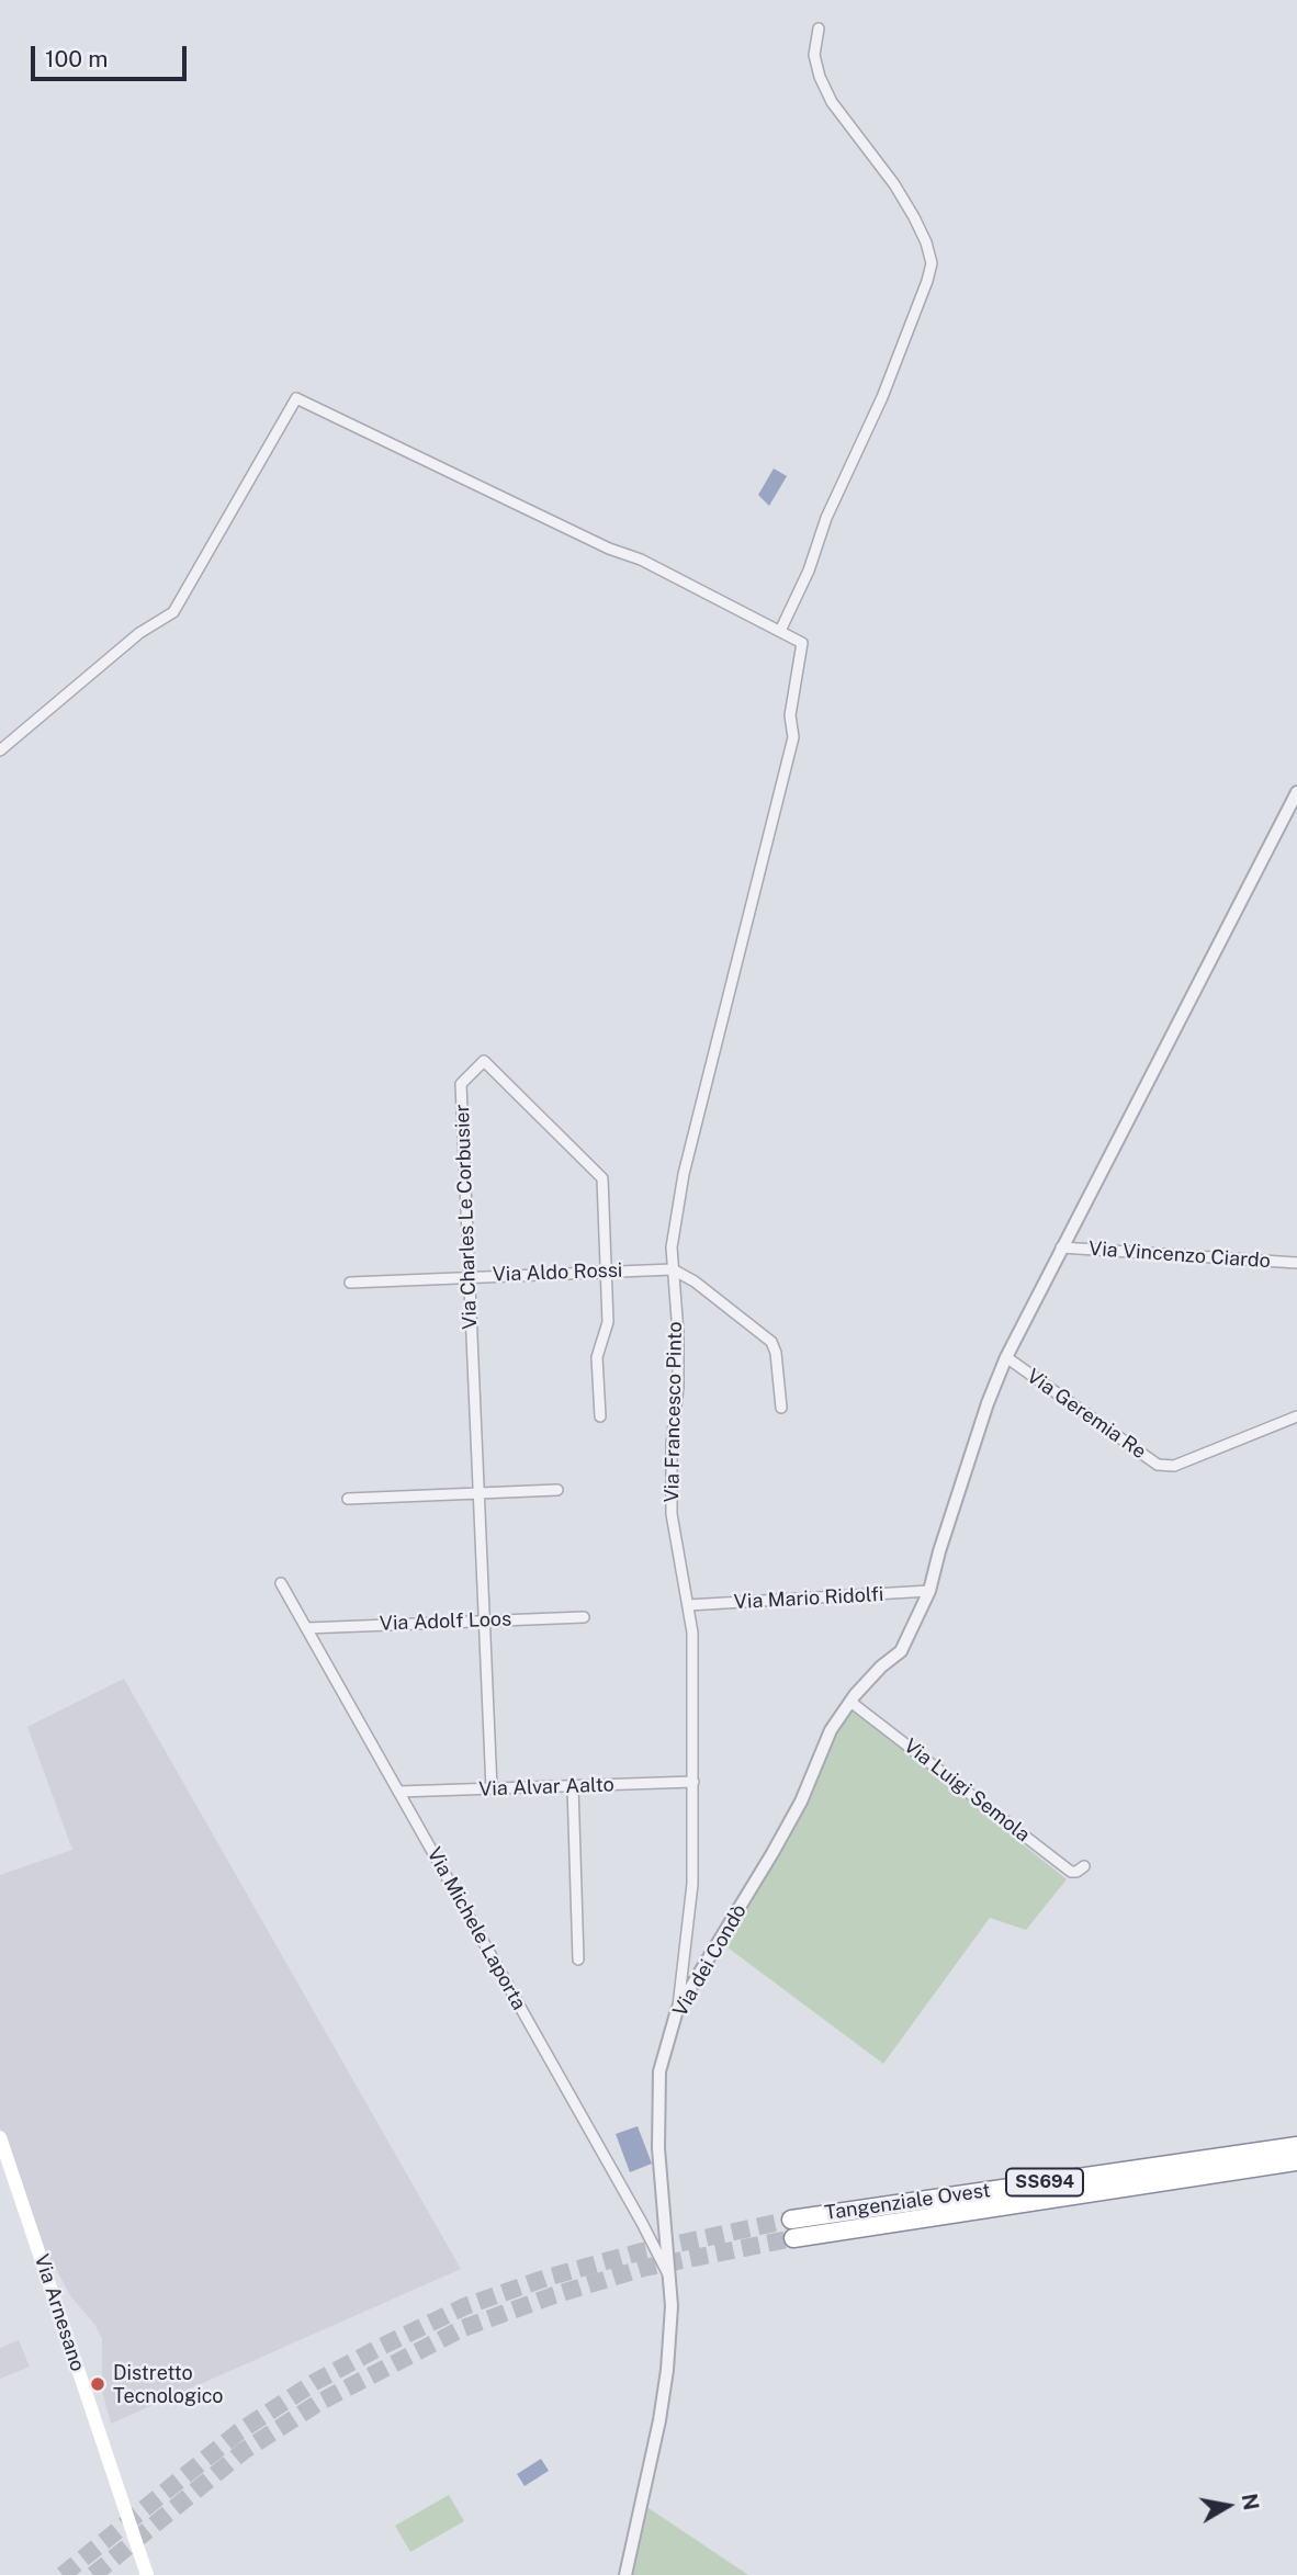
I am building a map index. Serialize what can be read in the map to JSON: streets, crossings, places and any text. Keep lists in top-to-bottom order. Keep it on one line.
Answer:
{"streets":{"highway":["SS694","Tangenziale Ovest"],"main road":["Via Arnesano"],"street":["Via Charles Le Corbusier","Via Vincenzo Ciardo","Via Aldo Rossi","Via Francesco Pinto","Via Geremia Re","Via Mario Ridolfi","Via Adolf Loos","Via Alvar Aalto","Via Luigi Semola","Via Michele Laporta","Via dei Condò"]},"crossings":[["Via Charles Le Corbusier","Via Aldo Rossi"],["Via Charles Le Corbusier","Via Adolf Loos"],["Via Charles Le Corbusier","Via Alvar Aalto"],["Via Vincenzo Ciardo","Via dei Condò"],["Via Aldo Rossi","Via Francesco Pinto"],["Via Francesco Pinto","Via Mario Ridolfi"],["Via Francesco Pinto","Via Alvar Aalto"],["Via Francesco Pinto","Via dei Condò"],["Via Geremia Re","Via dei Condò"],["Via Mario Ridolfi","Via dei Condò"],["Via Adolf Loos","Via Michele Laporta"],["Via Alvar Aalto","Via Michele Laporta"],["Via Luigi Semola","Via dei Condò"],["Via Michele Laporta","Via dei Condò"]],"places":["Distretto Tecnologico"],"scale_bar":"100 m","north":"right"}
